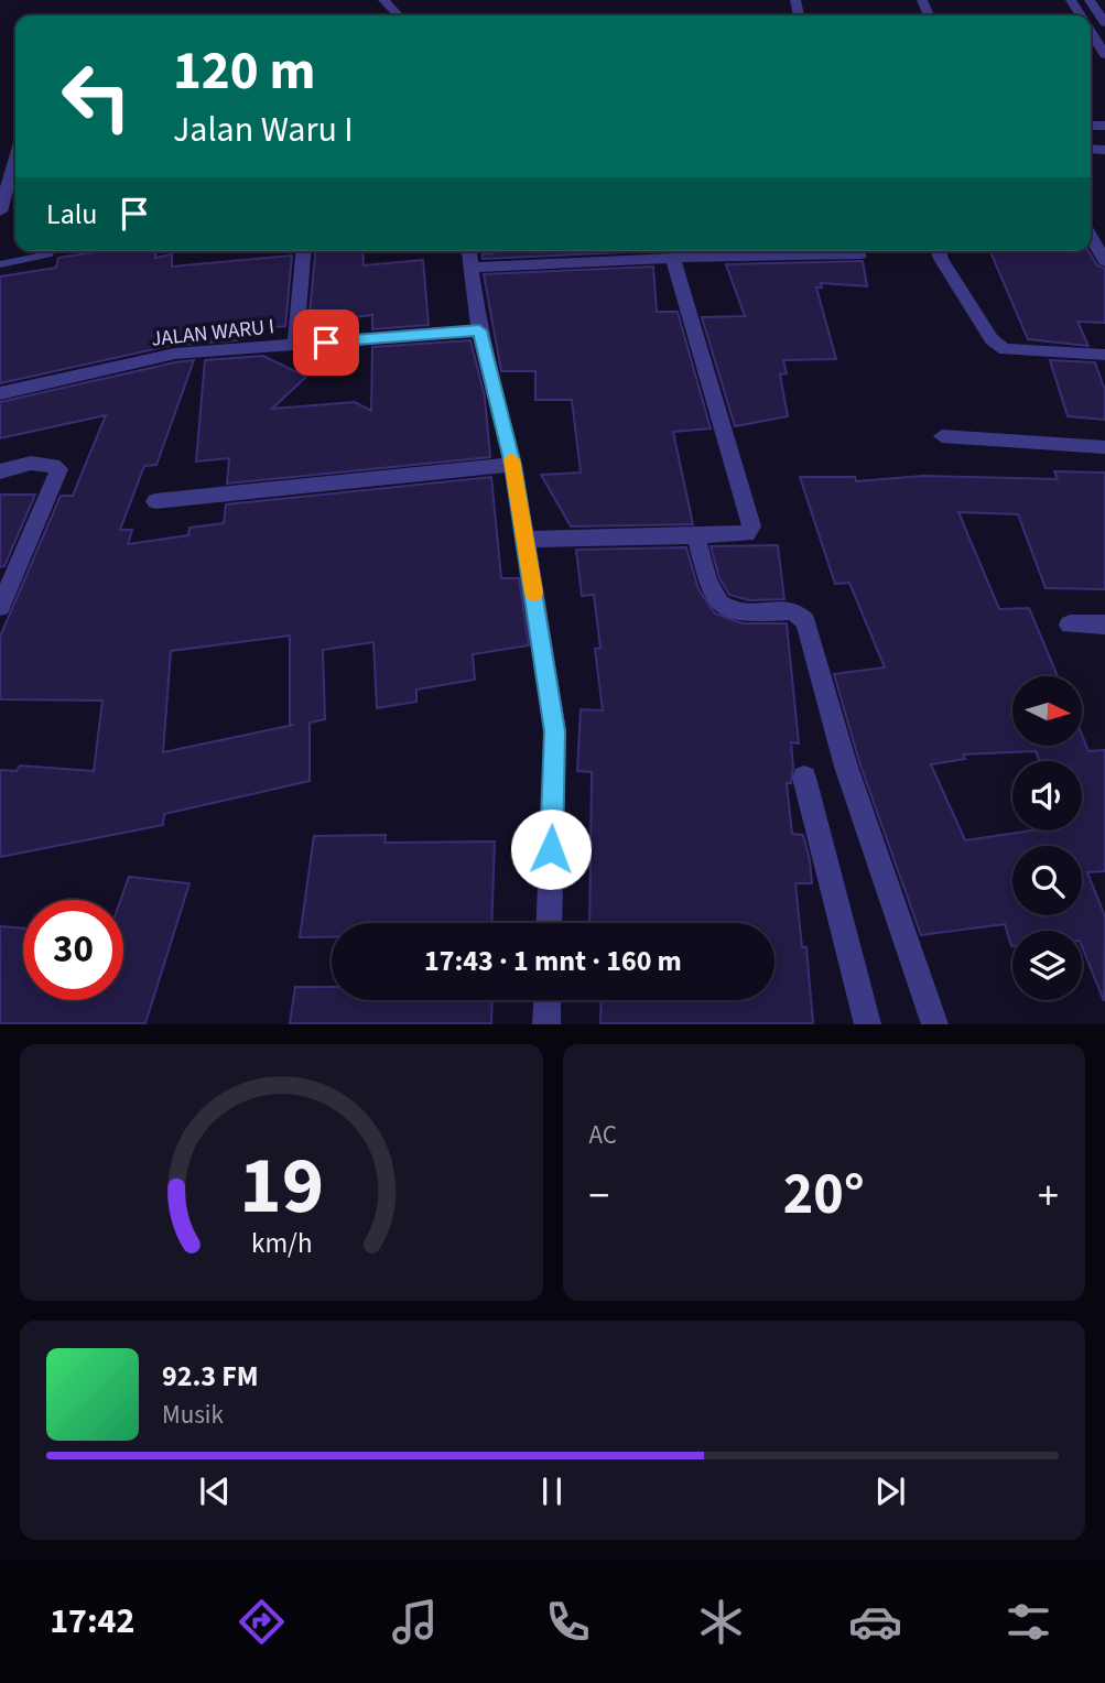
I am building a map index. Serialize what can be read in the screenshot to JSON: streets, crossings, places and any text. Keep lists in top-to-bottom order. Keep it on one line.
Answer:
{"streets":{"street":["JALAN WARU I"]},"north":"right","page":{"turn":["120 m","Jalan Waru I"],"then":"Lalu","limit":"30","trip":"17:43 · 1 mnt · 160 m","tile":"AC","heat":["−","20°","+"],"song":["92.3 FM","Musik"],"tabs":"17:42","gauge":["19","km/h"]}}
